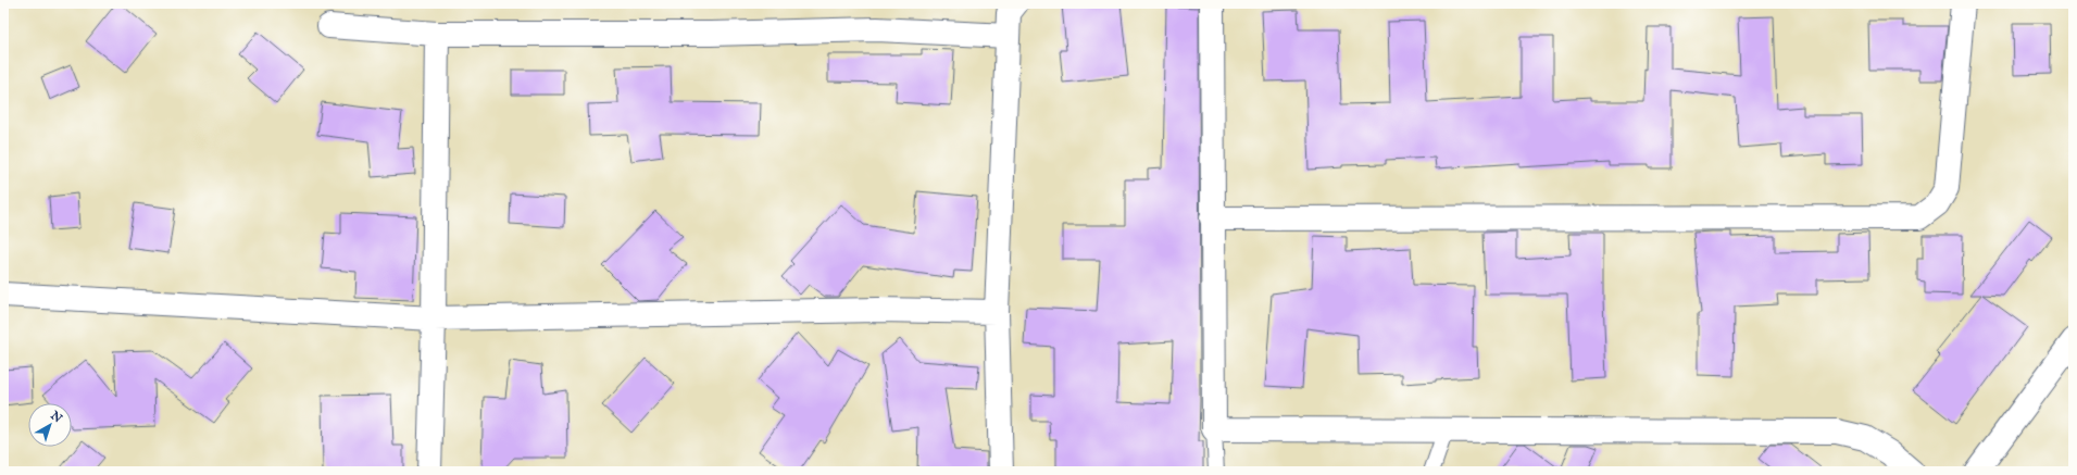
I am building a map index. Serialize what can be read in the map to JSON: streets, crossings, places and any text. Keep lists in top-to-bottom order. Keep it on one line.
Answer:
{"north":"top right"}
